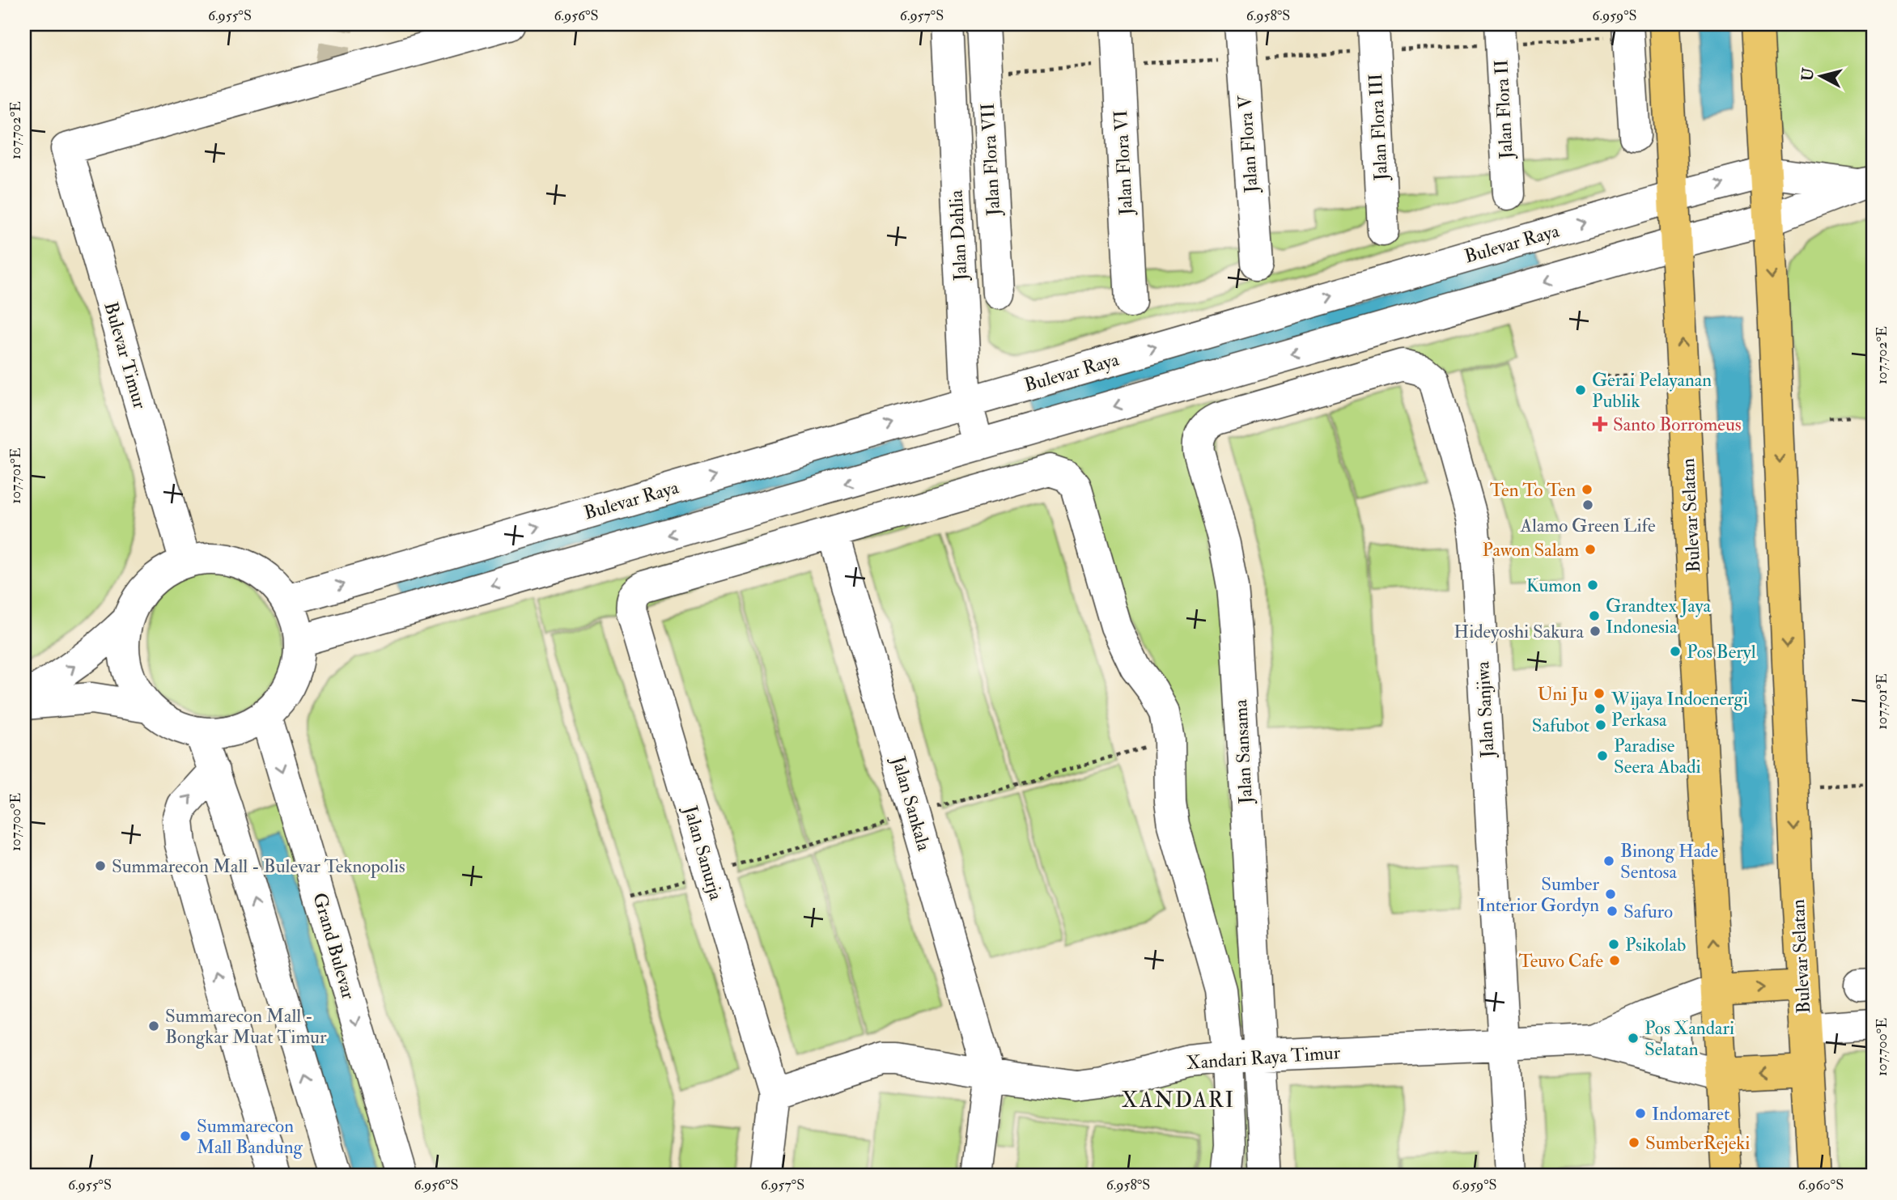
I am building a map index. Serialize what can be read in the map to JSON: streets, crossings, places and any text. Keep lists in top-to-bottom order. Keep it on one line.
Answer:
{"streets":{"main road":["Bulevar Selatan"],"street":["Jalan Flora II","Jalan Flora III","Jalan Flora V","Jalan Flora VII","Jalan Flora VI","Jalan Dahlia","Bulevar Raya","Bulevar Timur","Jalan Sanjiwa","Jalan Sansama","Jalan Sankala","Jalan Sanurja","Grand Bulevar","Xandari Raya Timur"]},"crossings":[["Jalan Dahlia","Bulevar Raya"],["Bulevar Raya","Bulevar Timur"],["Bulevar Raya","Bulevar Selatan"],["Bulevar Raya","Grand Bulevar"],["Bulevar Timur","Grand Bulevar"],["Jalan Sanjiwa","Jalan Sansama"],["Jalan Sanjiwa","Xandari Raya Timur"],["Jalan Sansama","Xandari Raya Timur"],["Jalan Sankala","Jalan Sanurja"],["Jalan Sankala","Xandari Raya Timur"],["Jalan Sanurja","Xandari Raya Timur"]],"districts":["XANDARI"],"places":{"other":["Gerai Pelayanan Publik","Ten To Ten","Alamo Green Life","Pawon Salam","Kumon","Grandtex Jaya Indonesia","Hideyoshi Sakura","Pos Beryl","Uni Ju","Wijaya Indoenergi Perkasa","Safubot","Paradise Seera Abadi","Binong Hade Sentosa","Summarecon Mall - Bulevar Teknopolis","Sumber Interior Gordyn","Safuro","Psikolab","Teuvo Cafe","Summarecon Mall - Bongkar Muat Timur","Pos Xandari Selatan","Indomaret","Summarecon Mall Bandung","SumberRejeki"],"health":["Santo Borromeus"]},"north":"left","coordinates":["6.955°S","6.956°S","6.957°S","6.958°S","6.959°S","107.702°E","107.701°E","107.700°E","6.960°S"]}
